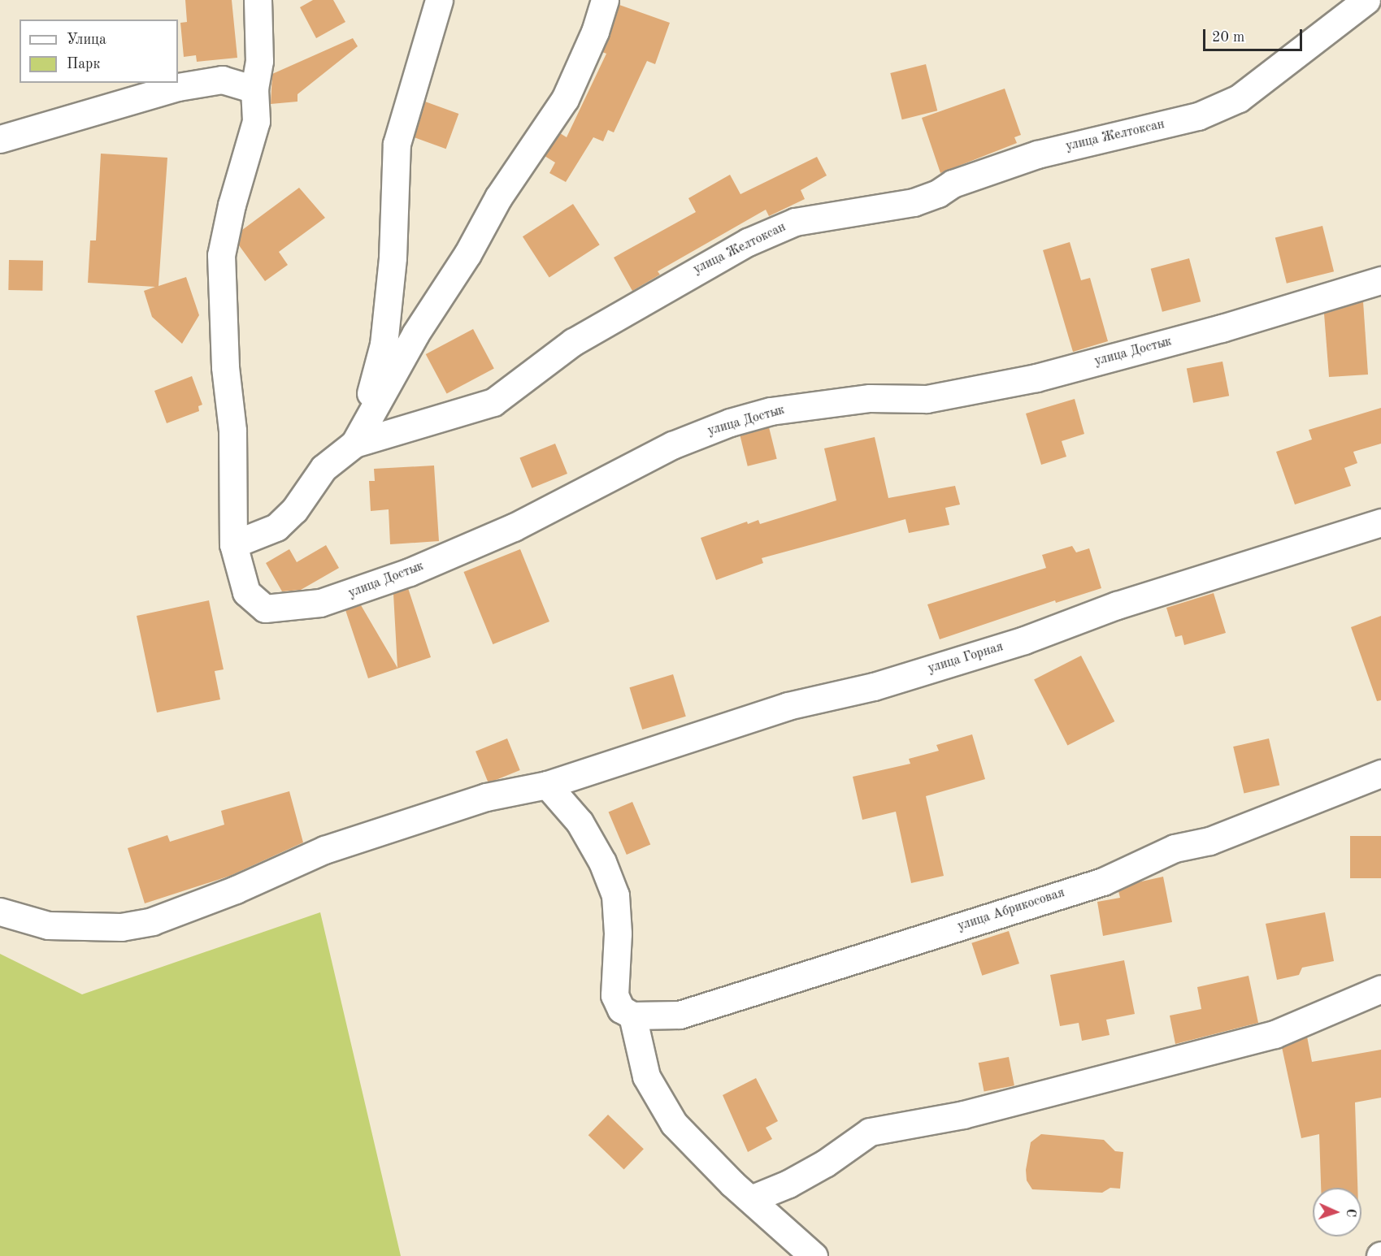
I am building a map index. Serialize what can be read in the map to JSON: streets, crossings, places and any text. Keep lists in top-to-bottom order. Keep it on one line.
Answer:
{"streets":{"street":["улица Желтоксан","улица Достык","улица Горная","улица Абрикосовая"]},"crossings":[["улица Желтоксан","улица Достык"]],"legend":["Улица","Парк"],"scale_bar":"20 m","north":"right"}
